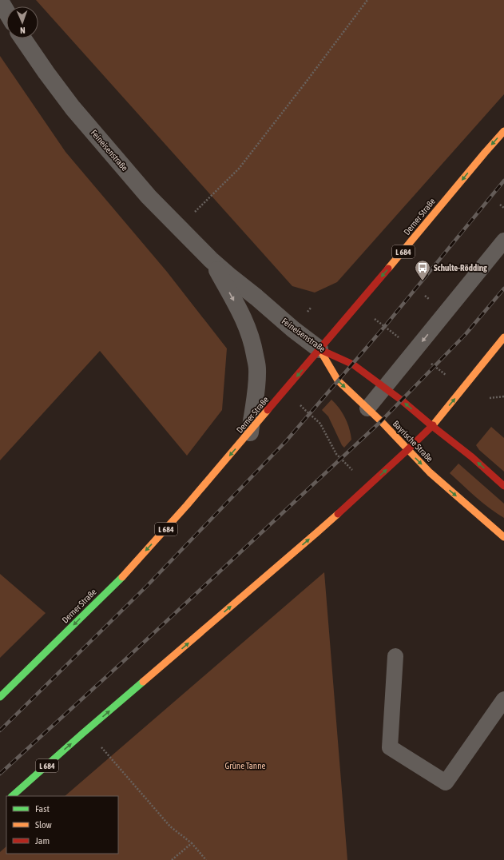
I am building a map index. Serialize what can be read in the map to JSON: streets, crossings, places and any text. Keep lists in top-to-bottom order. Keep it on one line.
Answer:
{"streets":{"main road":["Feineisenstraße","Derner Straße","L 684","Bayrische Straße"]},"crossings":[["Feineisenstraße","Derner Straße"],["Feineisenstraße","L 684"],["Feineisenstraße","Bayrische Straße"],["Derner Straße","Bayrische Straße"],["L 684","Bayrische Straße"]],"one_way":["Derner Straße"],"parks":["Grüne Tanne"],"places":{"bus stop":["Schulte-Rödding"]},"legend":["Fast","Slow","Jam"],"north":"bottom"}
